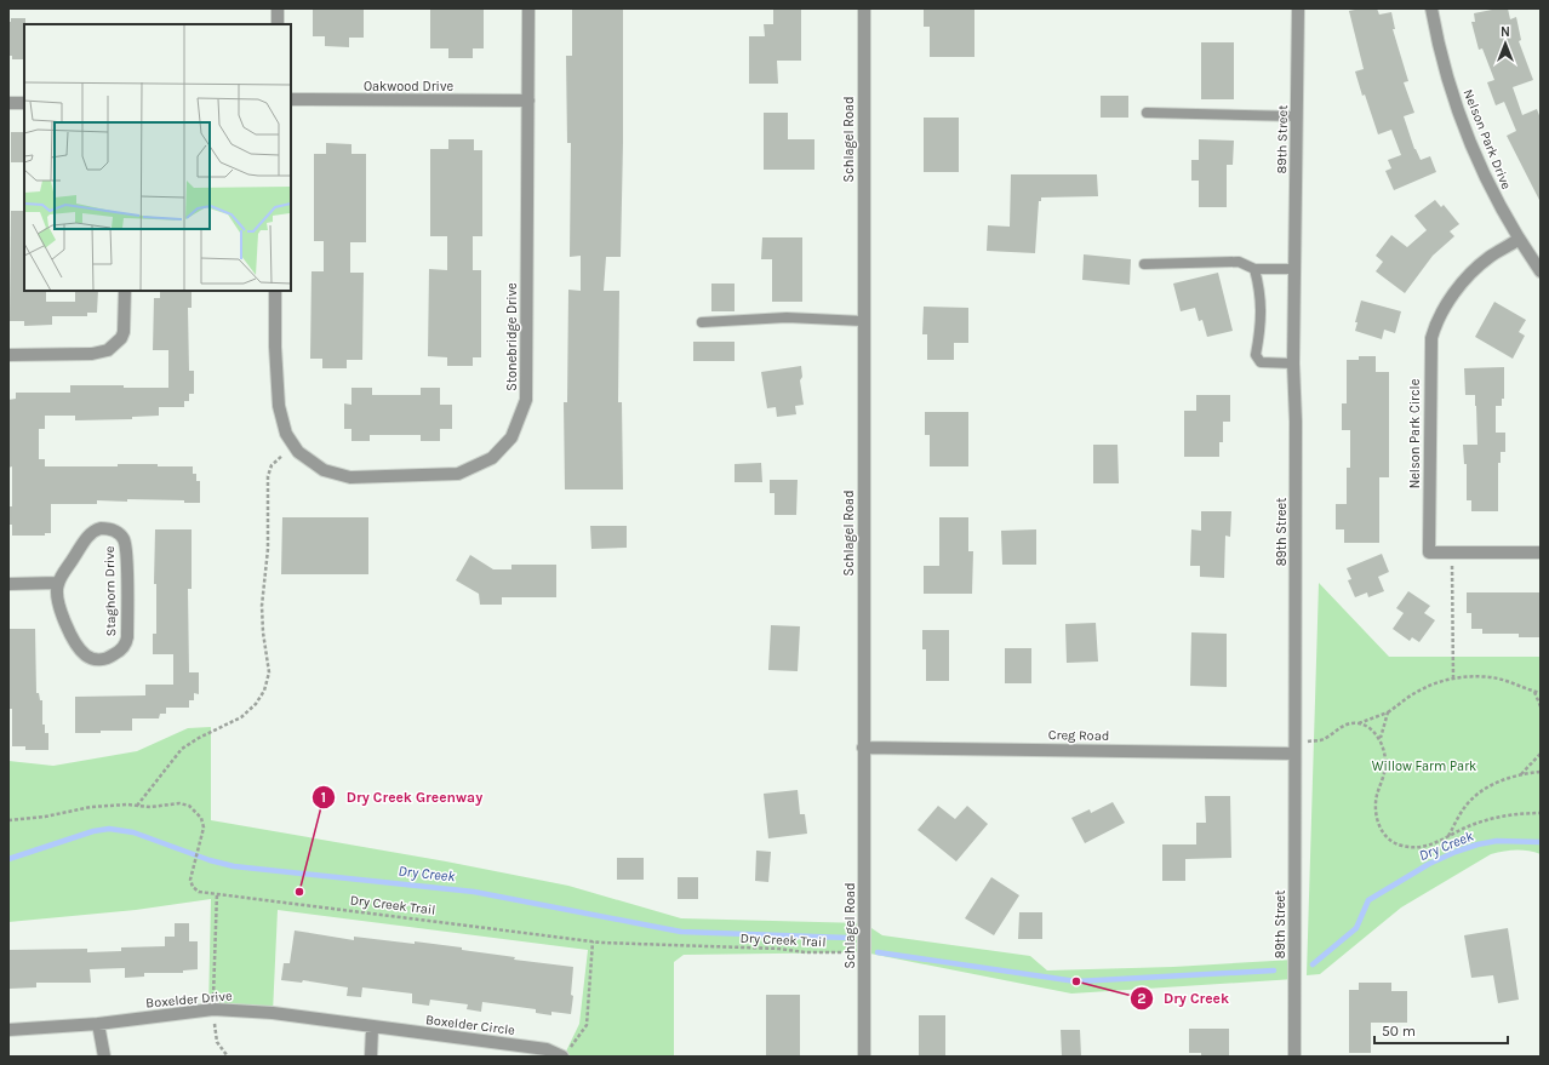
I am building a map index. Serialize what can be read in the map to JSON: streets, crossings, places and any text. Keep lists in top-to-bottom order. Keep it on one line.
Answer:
{"streets":{"street":["Oakwood Drive","Schlagel Road","89th Street","Nelson Park Drive","Stonebridge Drive","Nelson Park Circle","Staghorn Drive","Creg Road","Boxelder Drive","Boxelder Circle"],"path":["Dry Creek Trail"]},"crossings":[["Oakwood Drive","Stonebridge Drive"],["Schlagel Road","Creg Road"],["Schlagel Road","Dry Creek Trail"],["89th Street","Creg Road"],["Nelson Park Drive","Nelson Park Circle"],["Boxelder Drive","Boxelder Circle"]],"water":["Dry Creek"],"parks":["Willow Farm Park"],"places":["Dry Creek Greenway","Dry Creek"],"scale_bar":"50 m","north":"top"}
